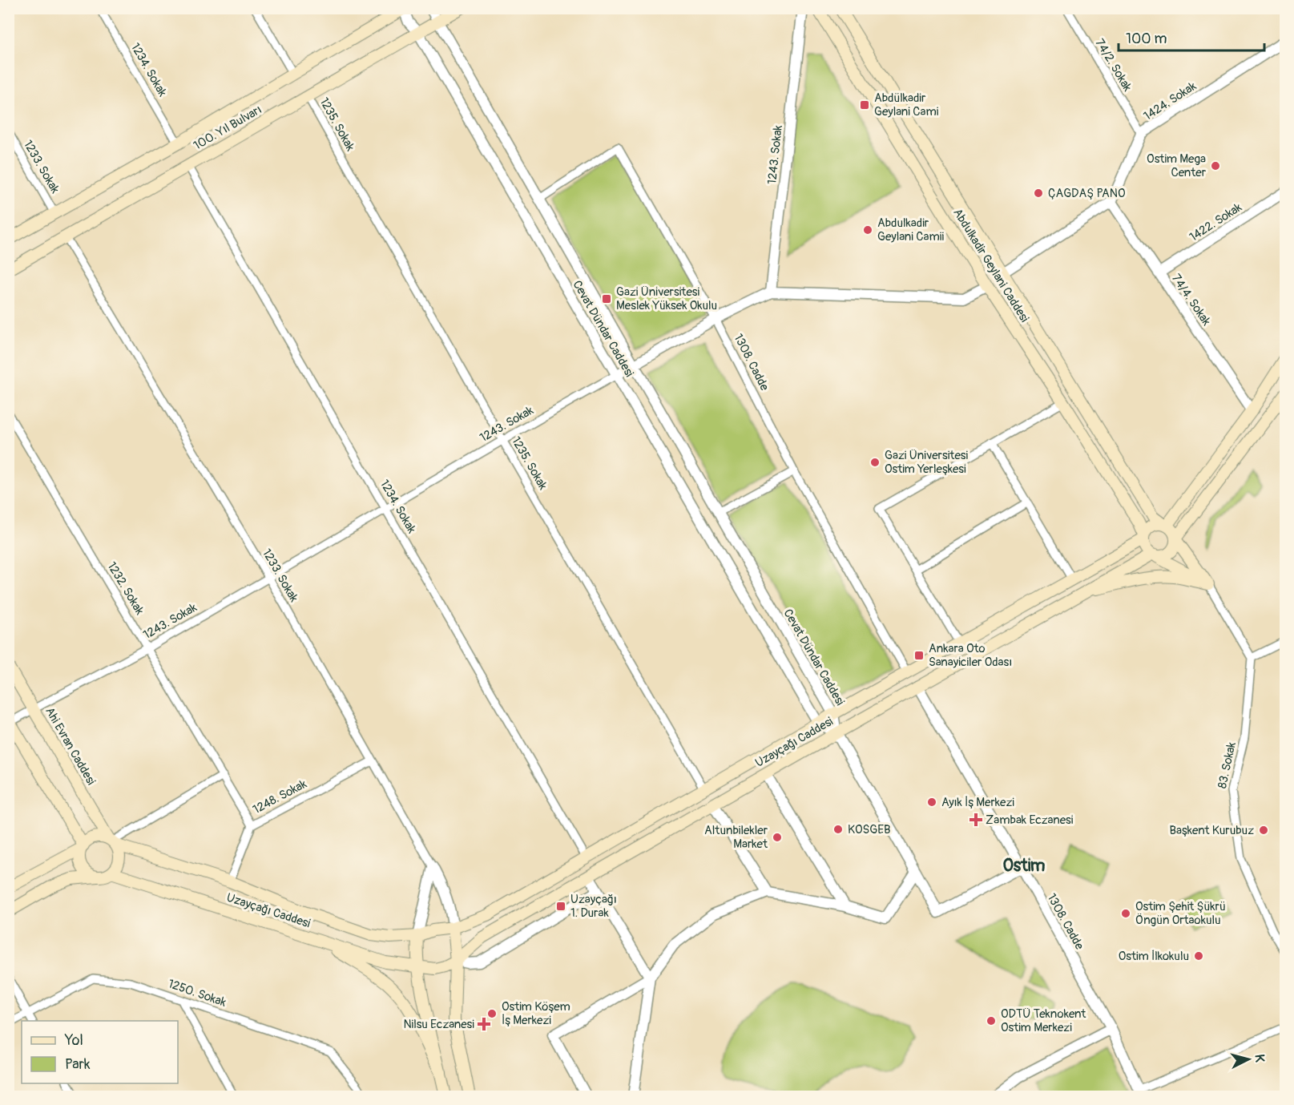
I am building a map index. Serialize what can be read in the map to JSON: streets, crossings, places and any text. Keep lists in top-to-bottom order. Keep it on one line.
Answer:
{"streets":{"main road":["100. Yıl Bulvarı","Abdulkadir Geylani Caddesi","Uzayçağı Caddesi","Ahi Evran Caddesi"],"street":["74/2. Sokak","1234. Sokak","1424. Sokak","1235. Sokak","1243. Sokak","1233. Sokak","1422. Sokak","74/4. Sokak","Cevat Dündar Caddesi","1308. Cadde","1232. Sokak","83. Sokak","1248. Sokak","1250. Sokak"]},"crossings":[["74/2. Sokak","1424. Sokak"],["1234. Sokak","100. Yıl Bulvarı"],["1234. Sokak","1243. Sokak"],["1234. Sokak","Uzayçağı Caddesi"],["1424. Sokak","74/4. Sokak"],["1235. Sokak","100. Yıl Bulvarı"],["1235. Sokak","1243. Sokak"],["1235. Sokak","Uzayçağı Caddesi"],["100. Yıl Bulvarı","1233. Sokak"],["100. Yıl Bulvarı","Cevat Dündar Caddesi"],["1243. Sokak","1233. Sokak"],["1243. Sokak","Cevat Dündar Caddesi"],["1243. Sokak","1308. Cadde"],["1243. Sokak","1232. Sokak"],["1243. Sokak","Ahi Evran Caddesi"],["1233. Sokak","1248. Sokak"],["1422. Sokak","74/4. Sokak"],["Abdulkadir Geylani Caddesi","Uzayçağı Caddesi"],["Cevat Dündar Caddesi","1308. Cadde"],["Cevat Dündar Caddesi","Uzayçağı Caddesi"],["1308. Cadde","Uzayçağı Caddesi"],["1232. Sokak","1248. Sokak"],["Uzayçağı Caddesi","Ahi Evran Caddesi"],["Uzayçağı Caddesi","1248. Sokak"]],"districts":["Ostim"],"places":{"transit":["Abdülkadir Geylani Cami","Gazi Üniversitesi Meslek Yüksek Okulu","Ankara Oto Sanayiciler Odası","Uzayçağı 1. Durak"],"other":["Ostim Mega Center","ÇAGDAŞ PANO","Abdulkadir Geylani Camii","Gazi Üniversitesi Ostim Yerleşkesi","Ayık İş Merkezi","KOSGEB","Başkent Kurubuz","Altunbilekler Market","Ostim Şehit Şükrü Öngün Ortaokulu","Ostim İlkokulu","Ostim Köşem İş Merkezi","ODTÜ Teknokent Ostim Merkezi"],"health":["Zambak Eczanesi","Nilsu Eczanesi"]},"legend":["Yol","Park"],"scale_bar":"100 m","north":"right"}
